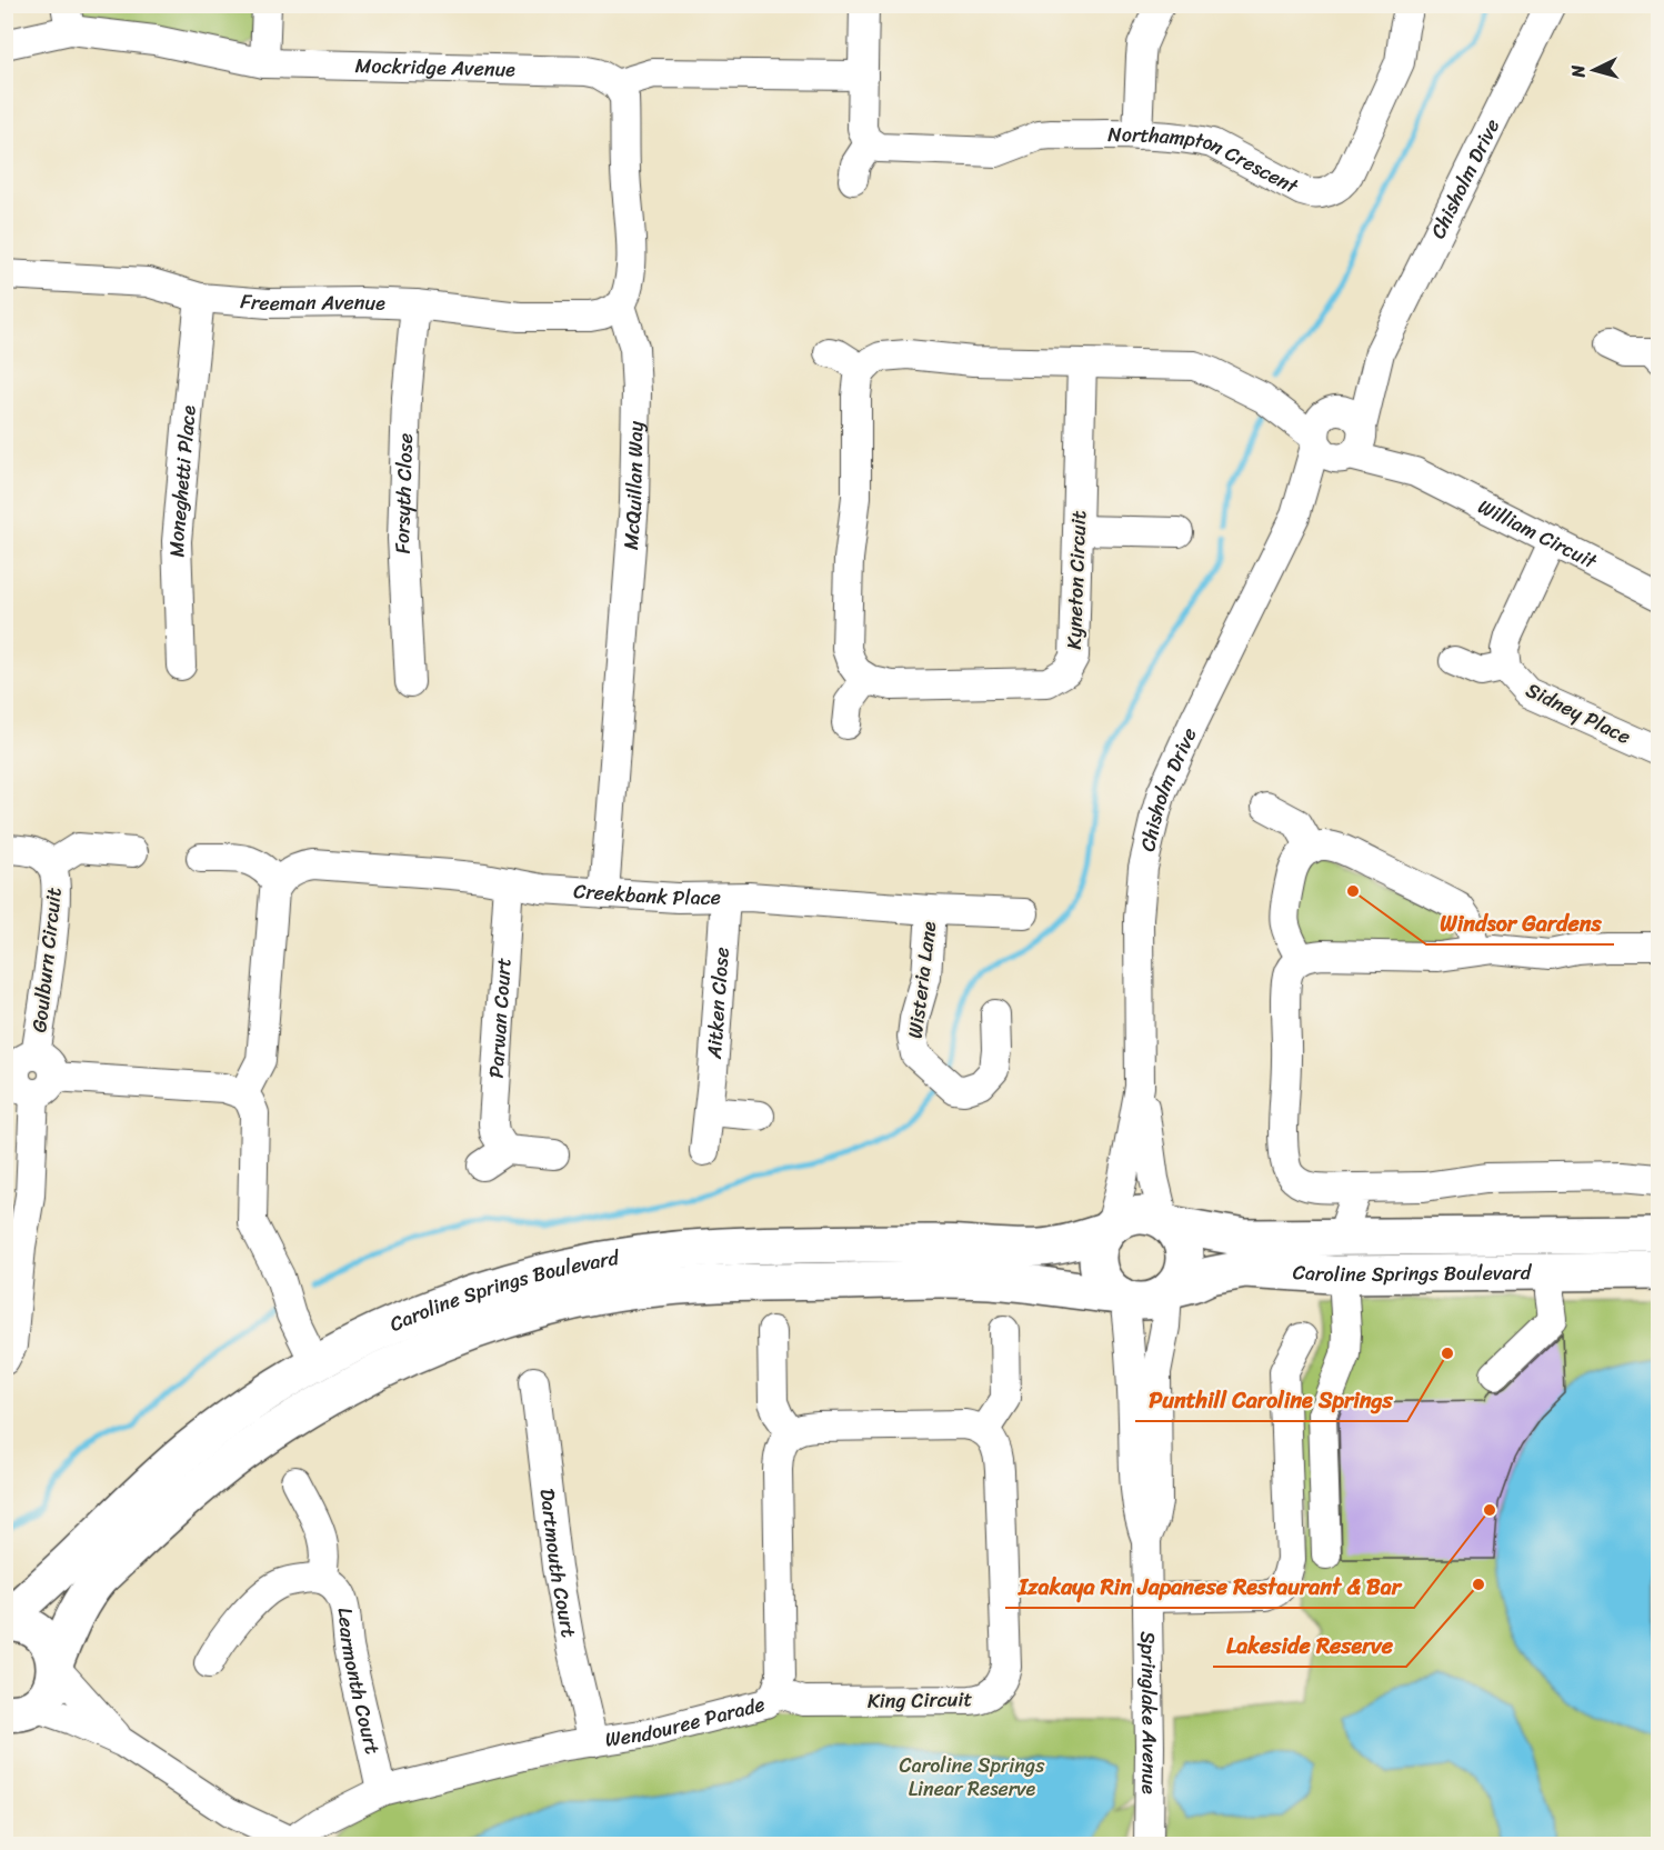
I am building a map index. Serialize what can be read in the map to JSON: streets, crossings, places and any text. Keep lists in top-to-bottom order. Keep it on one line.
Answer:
{"streets":{"main road":["Caroline Springs Boulevard"],"street":["Mockridge Avenue","Northampton Crescent","Chisholm Drive","Freeman Avenue","Moneghetti Place","McQuillan Way","Forsyth Close","William Circuit","Kyneton Circuit","Sidney Place","Creekbank Place","Goulburn Circuit","Wisteria Lane","Aitken Close","Parwan Court","Dartmouth Court","Learmonth Court","King Circuit","Springlake Avenue","Wendouree Parade"]},"crossings":[["Chisholm Drive","William Circuit"],["Chisholm Drive","Caroline Springs Boulevard"],["Chisholm Drive","Springlake Avenue"],["Freeman Avenue","Moneghetti Place"],["Freeman Avenue","McQuillan Way"],["Freeman Avenue","Forsyth Close"],["McQuillan Way","Creekbank Place"],["William Circuit","Sidney Place"],["Creekbank Place","Wisteria Lane"],["Creekbank Place","Aitken Close"],["Creekbank Place","Parwan Court"],["Caroline Springs Boulevard","Springlake Avenue"],["Dartmouth Court","Wendouree Parade"],["Learmonth Court","Wendouree Parade"],["King Circuit","Wendouree Parade"]],"parks":["Caroline Springs Linear Reserve"],"places":["Windsor Gardens","Punthill Caroline Springs","Izakaya Rin Japanese Restaurant & Bar","Lakeside Reserve"],"north":"left"}
